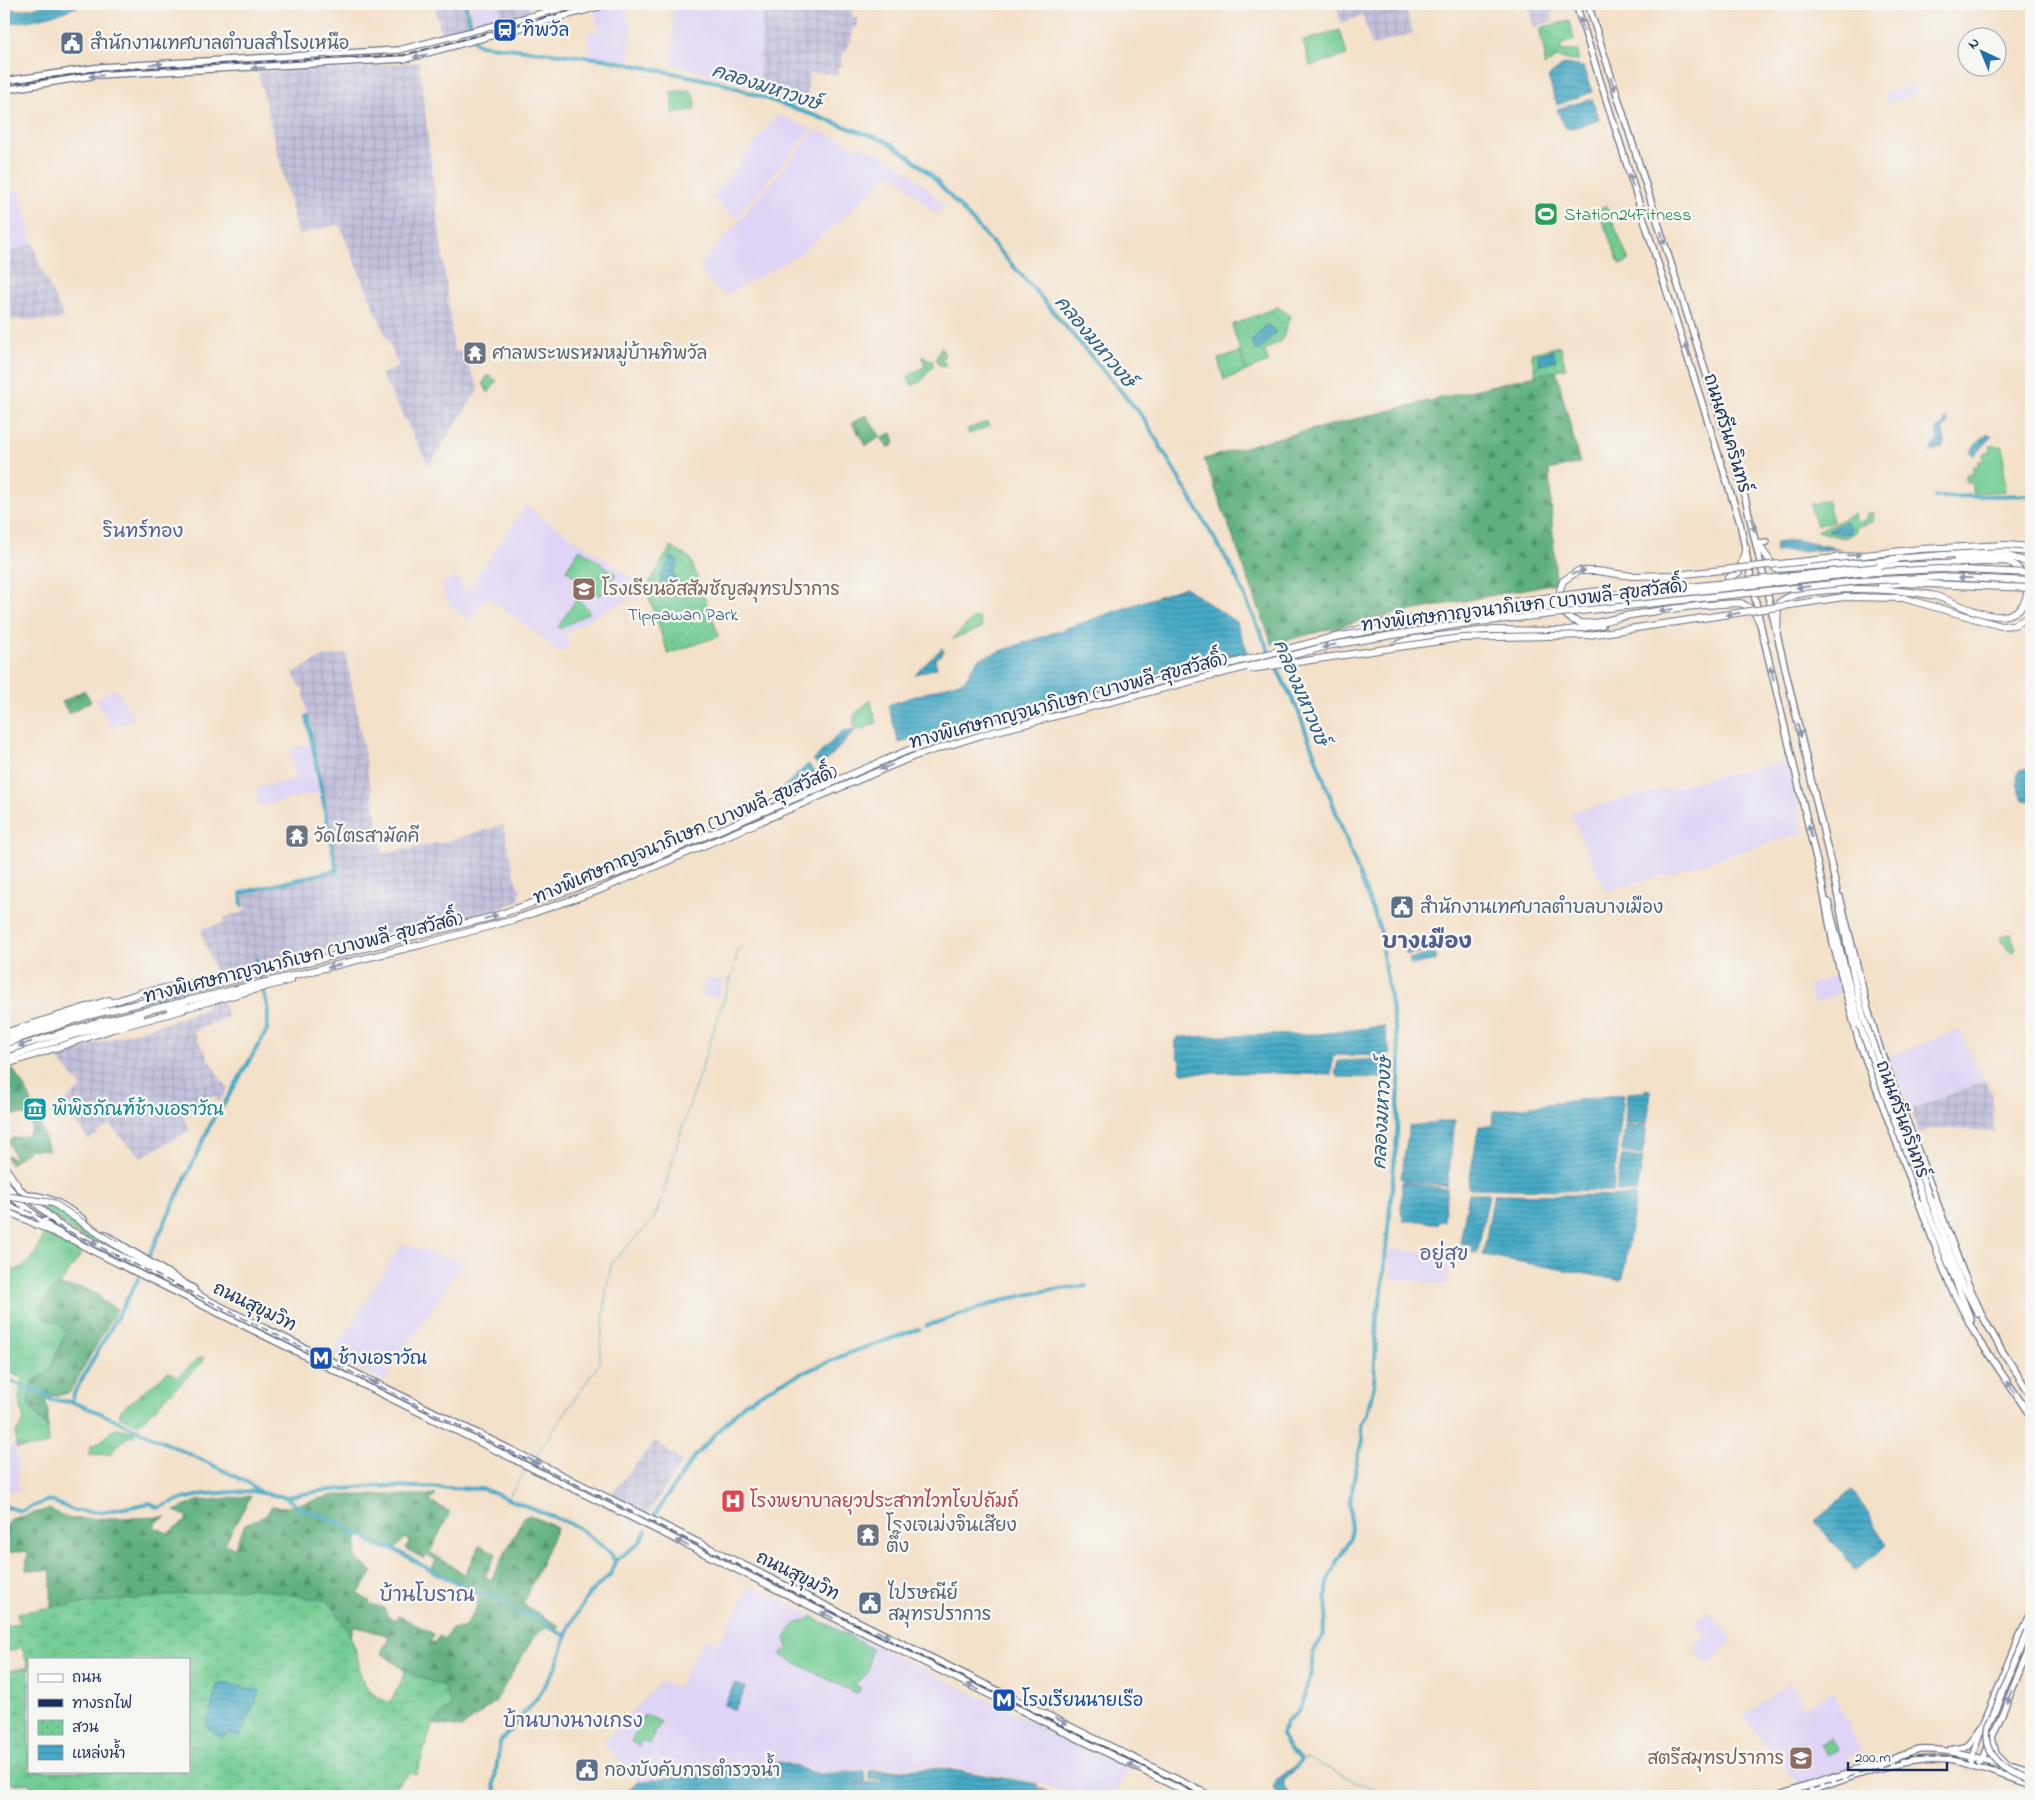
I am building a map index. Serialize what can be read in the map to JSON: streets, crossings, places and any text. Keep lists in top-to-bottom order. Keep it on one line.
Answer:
{"streets":{"highway":["ทางพิเศษกาญจนาภิเษก (บางพลี-สุขสวัสดิ์)"],"main road":["ถนนศรีนครินทร์","ถนนสุขุมวิท"]},"districts":["รินทร์ทอง","บางเมือง","อยู่สุข","บ้านโบราณ","บ้านบางนางเกรง"],"water":["คลองมหาวงษ์"],"parks":["Tippawan Park"],"places":{"station":["ทิพวัล"],"public building":["สำนักงานเทศบาลตำบลสำโรงเหนือ","สำนักงานเทศบาลตำบลบางเมือง","ไปรษณีย์ สมุทรปราการ","กองบังคับการตำรวจน้ำ"],"sports":["Station24Fitness"],"temple":["ศาลพระพรหมหมู่บ้านทิพวัล","วัดไตรสามัคคี","โรงเจเม่งจินเสียง ตึ๊ง"],"school or university":["โรงเรียนอัสสัมชัญสมุทรปราการ","สตรีสมุทรปราการ"],"museum":["พิพิธภัณฑ์ช้างเอราวัณ"],"metro station":["ช้างเอราวัณ","โรงเรียนนายเรือ"],"hospital":["โรงพยาบาลยุวประสาทไวทโยปถัมถ์"]},"legend":["ถนน","ทางรถไฟ","สวน","แหล่งน้ำ"],"scale_bar":"200 m","north":"top left"}
